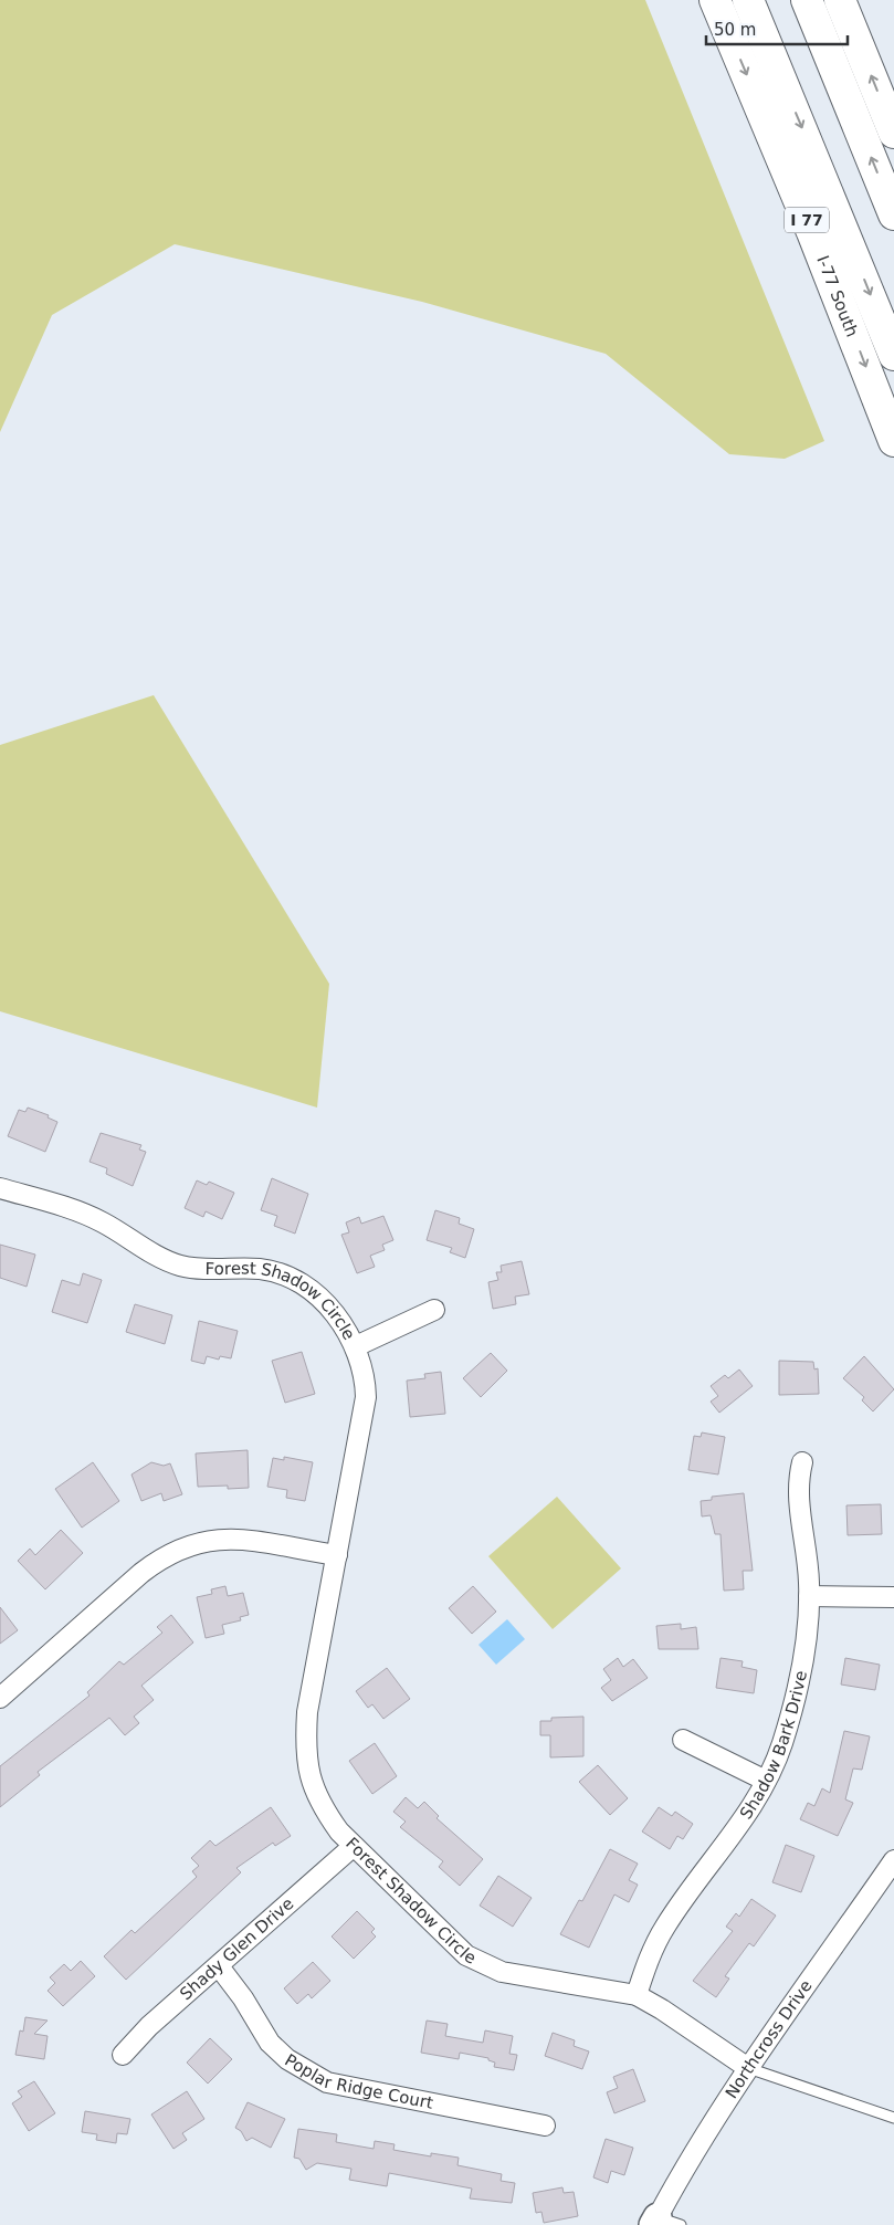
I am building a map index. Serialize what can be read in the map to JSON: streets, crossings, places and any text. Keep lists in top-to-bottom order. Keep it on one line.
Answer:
{"streets":{"highway":["I 77","I-77 South"],"street":["Forest Shadow Circle","Shadow Bark Drive","Shady Glen Drive","Northcross Drive","Poplar Ridge Court"]},"crossings":[["Forest Shadow Circle","Shadow Bark Drive"],["Forest Shadow Circle","Shady Glen Drive"],["Forest Shadow Circle","Northcross Drive"],["Shady Glen Drive","Poplar Ridge Court"]],"scale_bar":"50 m"}
